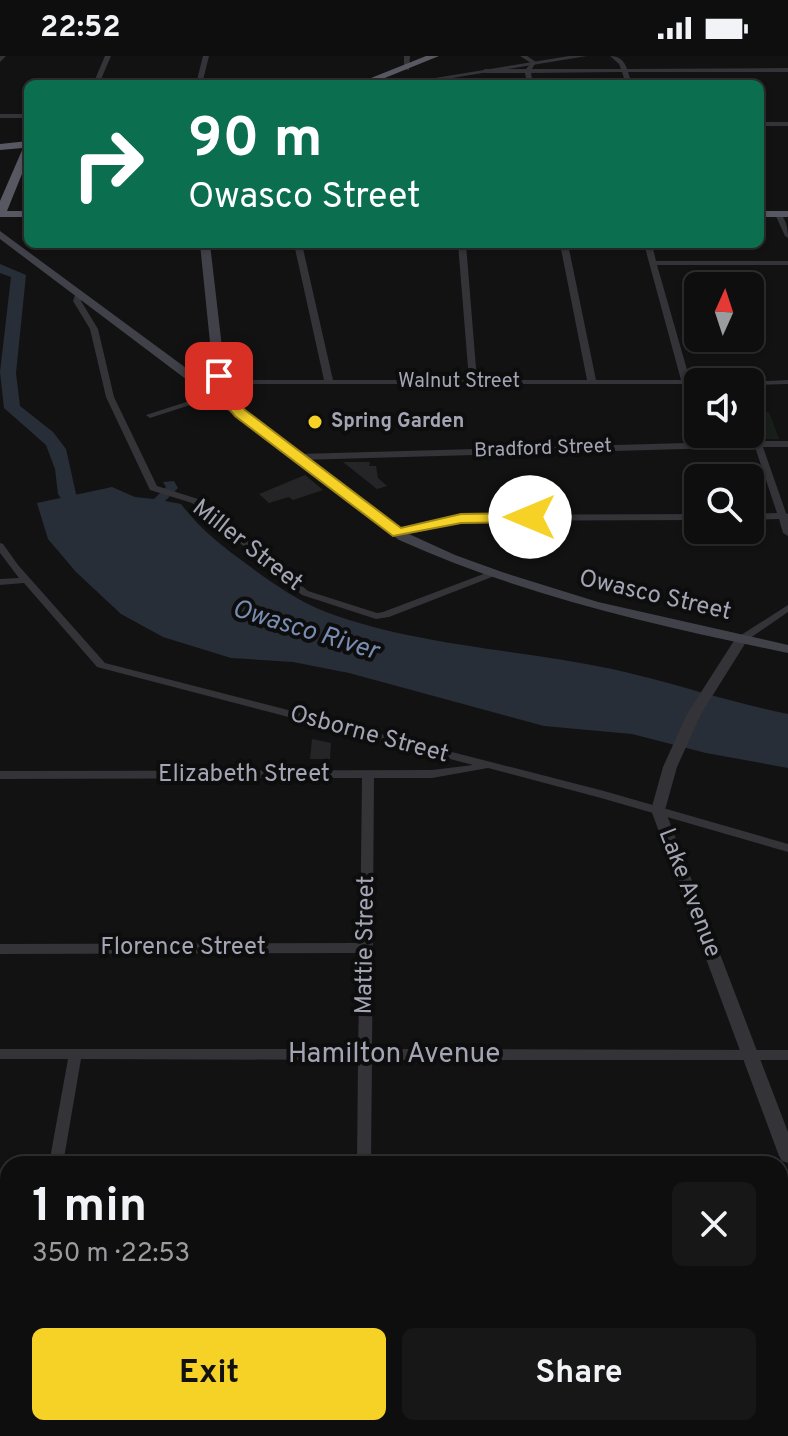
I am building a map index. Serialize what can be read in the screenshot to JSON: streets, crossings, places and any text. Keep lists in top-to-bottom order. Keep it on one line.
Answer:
{"streets":{"main road":["Owasco Street"],"street":["Walnut Street","Bradford Street","Miller Street","Osborne Street","Elizabeth Street","Lake Avenue","Mattie Street","Florence Street","Hamilton Avenue"]},"crossings":[["Walnut Street","Owasco Street"],["Bradford Street","Owasco Street"],["Miller Street","Owasco Street"],["Owasco Street","Lake Avenue"],["Osborne Street","Elizabeth Street"],["Osborne Street","Lake Avenue"],["Elizabeth Street","Mattie Street"],["Lake Avenue","Hamilton Avenue"],["Mattie Street","Florence Street"],["Mattie Street","Hamilton Avenue"]],"water":["Owasco River"],"places":["Spring Garden"],"north":"top","page":{"status":"22:52","turn":["90 m","Owasco Street"],"heading":["1 min","350 m · 22:53"],"buttons":["Exit","Share"]}}
